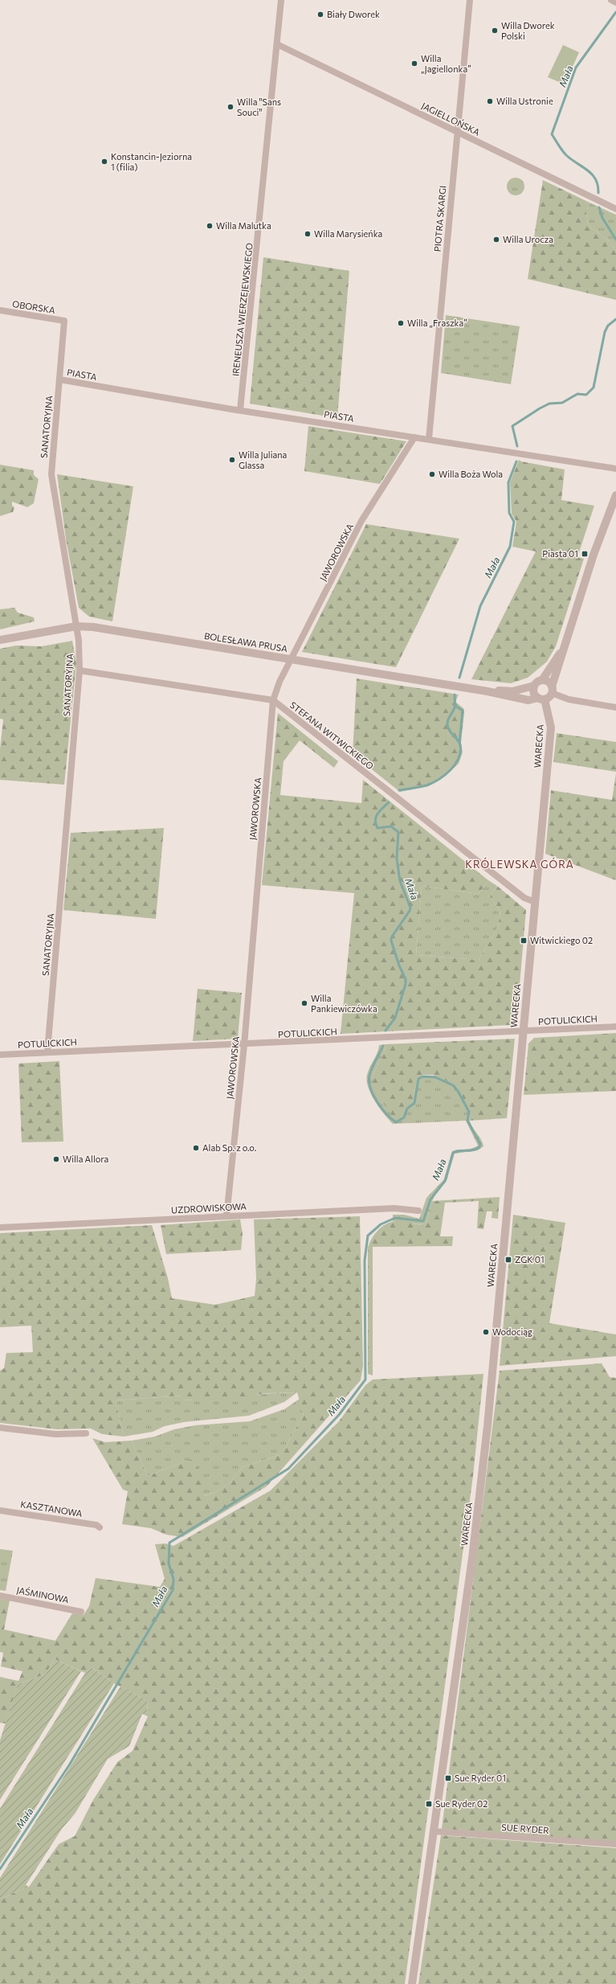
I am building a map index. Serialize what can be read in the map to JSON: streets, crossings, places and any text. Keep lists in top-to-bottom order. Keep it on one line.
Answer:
{"streets":{"street":["JAGIELLOŃSKA","PIOTRA SKARGI","OBORSKA","IRENEUSZA WIERZEJEWSKIEGO","PIASTA","SANATORYJNA","JAWOROWSKA","BOLESŁAWA PRUSA","STEFANA WITWICKIEGO","WARECKA","POTULICKICH","UZDROWISKOWA","KASZTANOWA","JAŚMINOWA","SUE RYDER"]},"crossings":[["JAGIELLOŃSKA","PIOTRA SKARGI"],["JAGIELLOŃSKA","IRENEUSZA WIERZEJEWSKIEGO"],["PIOTRA SKARGI","PIASTA"],["OBORSKA","SANATORYJNA"],["IRENEUSZA WIERZEJEWSKIEGO","PIASTA"],["PIASTA","SANATORYJNA"],["PIASTA","JAWOROWSKA"],["SANATORYJNA","BOLESŁAWA PRUSA"],["SANATORYJNA","STEFANA WITWICKIEGO"],["SANATORYJNA","POTULICKICH"],["JAWOROWSKA","BOLESŁAWA PRUSA"],["JAWOROWSKA","STEFANA WITWICKIEGO"],["JAWOROWSKA","POTULICKICH"],["JAWOROWSKA","UZDROWISKOWA"],["BOLESŁAWA PRUSA","WARECKA"],["STEFANA WITWICKIEGO","WARECKA"],["WARECKA","POTULICKICH"],["WARECKA","SUE RYDER"]],"districts":["KRÓLEWSKA GÓRA"],"water":["Mała"],"places":{"other":["Biały Dworek","Willa Dworek Polski","Willa „Jagiellonka”","Willa Ustronie","Willa \"Sans Souci\"","Konstancin-Jeziorna 1 (filia)","Willa Malutka","Willa Marysieńka","Willa Urocza","Willa „Fraszka”","Willa Juliana Glassa","Willa Boża Wola","Willa Pankiewiczówka","Alab Sp. z o.o.","Willa Allora","Wodociąg"],"transit":["Piasta 01","Witwickiego 02","ZGK 01","Sue Ryder 01","Sue Ryder 02"]}}
